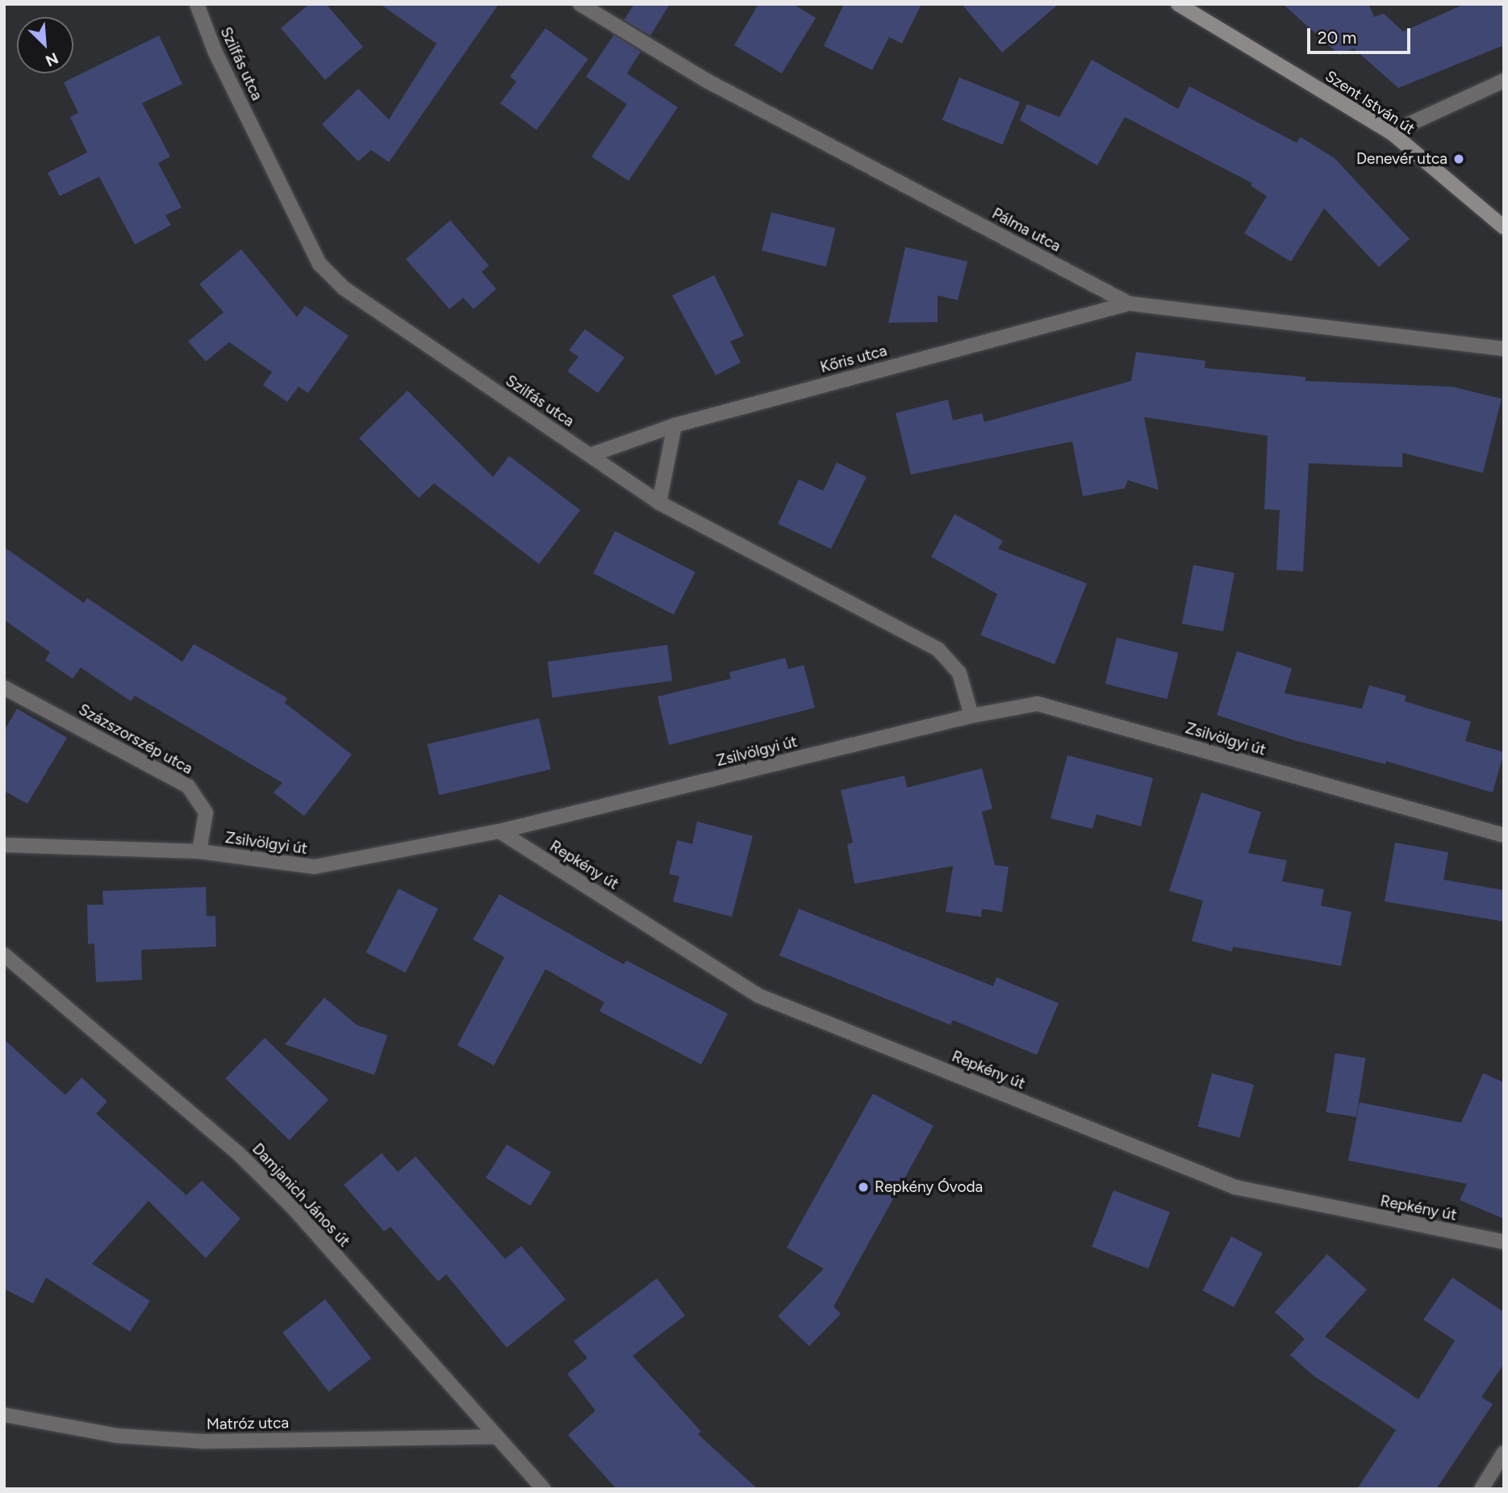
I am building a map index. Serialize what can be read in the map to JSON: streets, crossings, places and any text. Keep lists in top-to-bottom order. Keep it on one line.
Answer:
{"streets":{"street":["Szilfás utca","Szent István út","Pálma utca","Kőris utca","Százszorszép utca","Zsilvölgyi út","Repkény út","Damjanich János út","Matróz utca"]},"crossings":[["Szilfás utca","Kőris utca"],["Szilfás utca","Zsilvölgyi út"],["Pálma utca","Kőris utca"],["Százszorszép utca","Zsilvölgyi út"],["Zsilvölgyi út","Repkény út"],["Damjanich János út","Matróz utca"]],"places":["Denevér utca","Repkény Óvoda"],"scale_bar":"20 m","north":"bottom right"}
